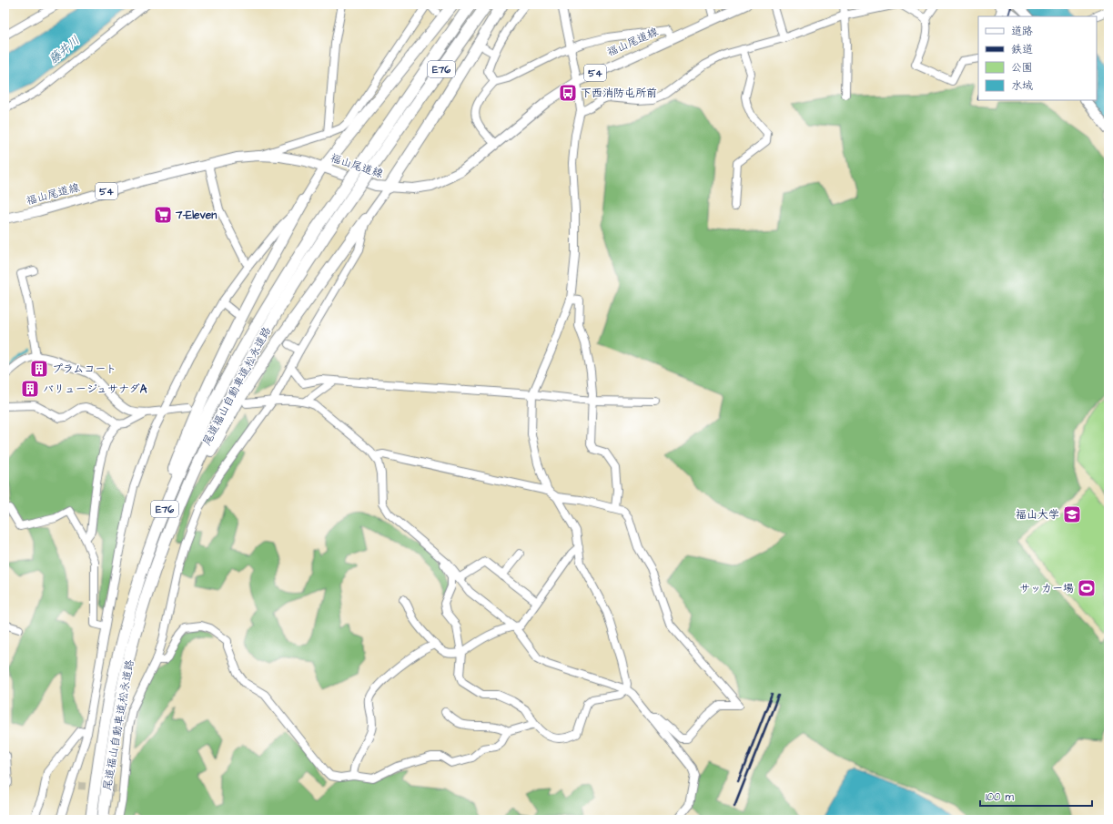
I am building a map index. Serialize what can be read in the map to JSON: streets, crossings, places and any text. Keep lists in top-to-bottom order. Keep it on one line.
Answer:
{"streets":{"highway":["E76","尾道福山自動車道;松永道路"],"main road":["福山尾道線","54"]},"water":["藤井川"],"places":{"bus stop":["下西消防屯所前"],"supermarket":["7-Eleven"],"building":["プラムコート","バリュージュサナダA"],"school or university":["福山大学"],"sports":["サッカー場"]},"legend":["道路","鉄道","公園","水域"],"scale_bar":"100 m"}
